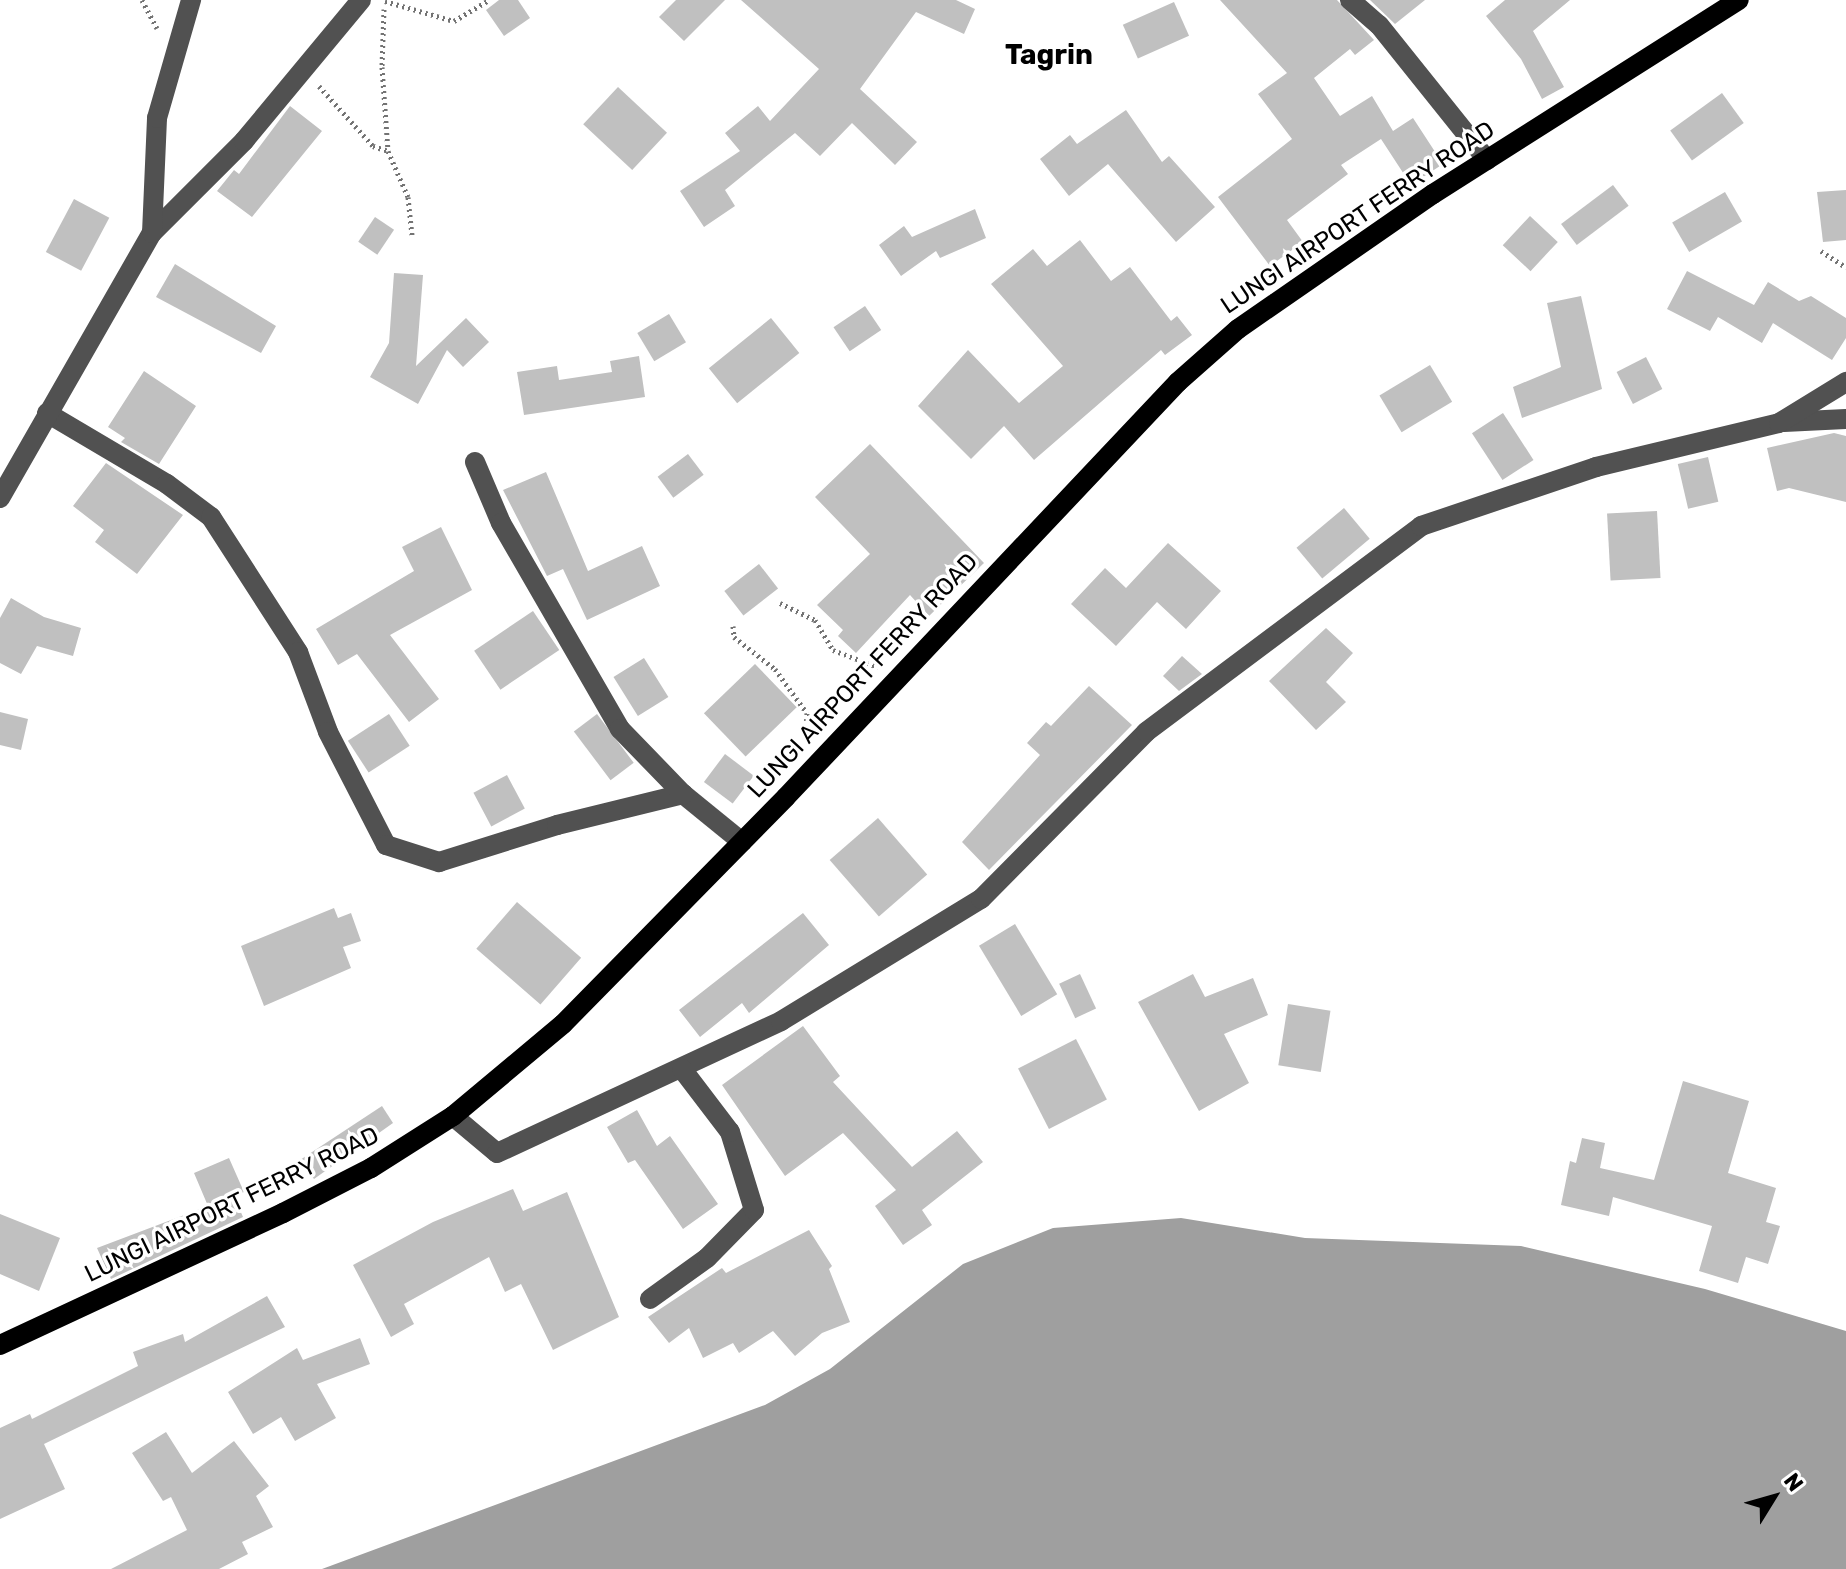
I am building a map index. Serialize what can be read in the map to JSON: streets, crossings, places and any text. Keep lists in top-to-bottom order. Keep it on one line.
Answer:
{"streets":{"main road":["LUNGI AIRPORT FERRY ROAD"]},"districts":["Tagrin"],"north":"top right"}
